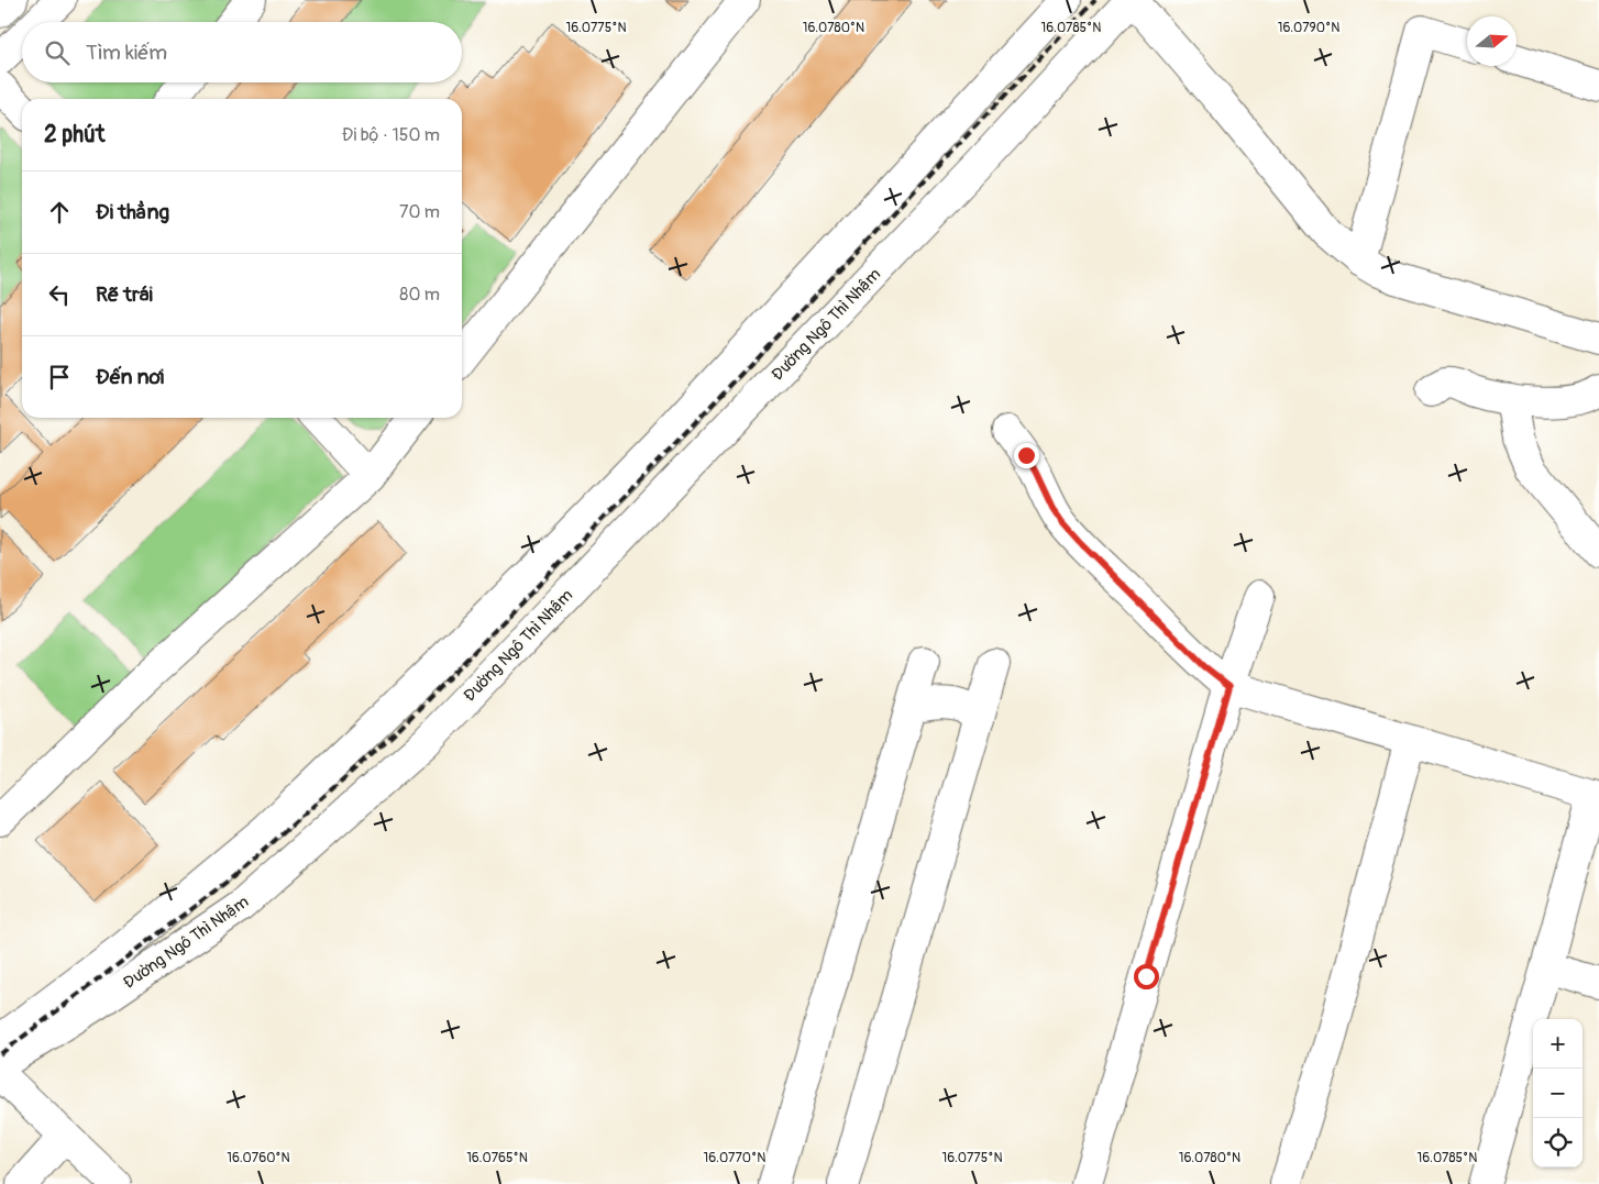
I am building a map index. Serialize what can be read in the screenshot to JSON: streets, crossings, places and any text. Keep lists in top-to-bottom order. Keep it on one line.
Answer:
{"streets":{"street":["Đường Ngô Thì Nhậm"]},"north":"right","page":{"search":"Tìm kiếm","heading":["2 phút","Đi bộ · 150 m"],"list":[["Đi thẳng","70 m"],["Rẽ trái","80 m"],"Đến nơi"],"map_buttons":["+","−"]},"coordinates":["16.0775°N","16.0780°N","16.0785°N","16.0790°N","16.0760°N","16.0765°N","16.0770°N"]}
